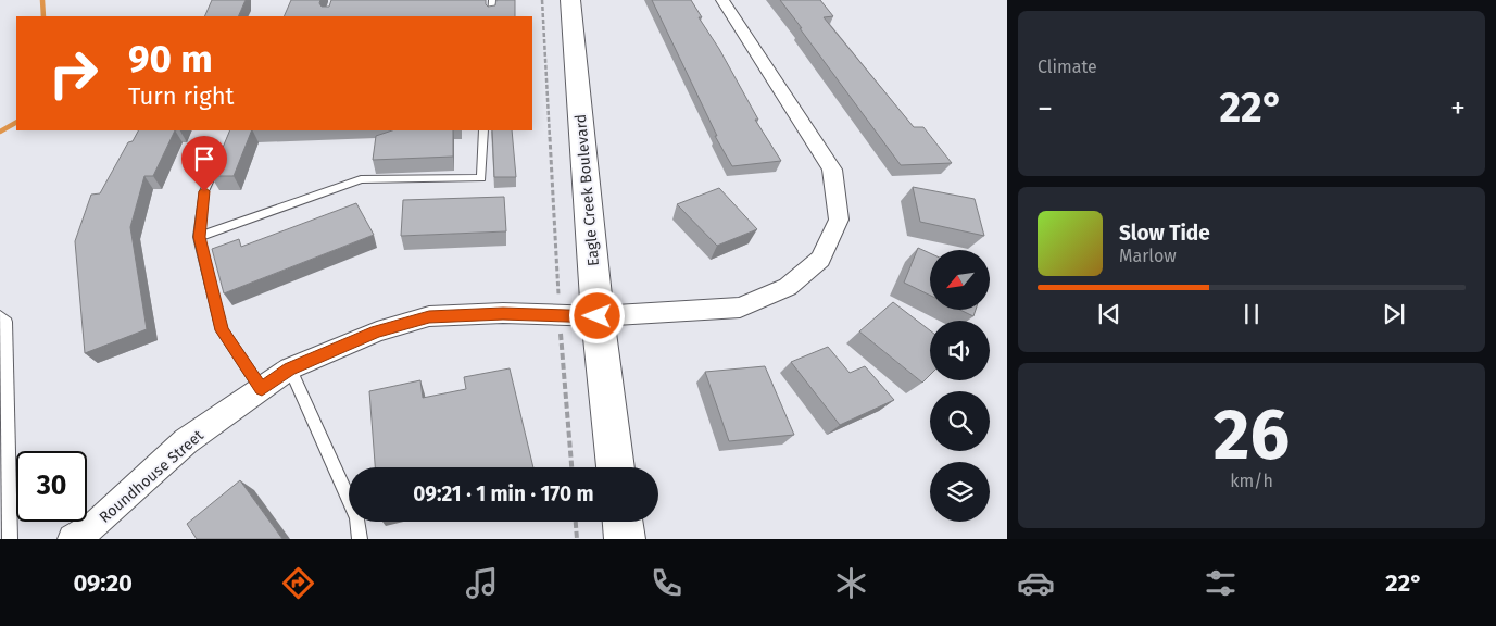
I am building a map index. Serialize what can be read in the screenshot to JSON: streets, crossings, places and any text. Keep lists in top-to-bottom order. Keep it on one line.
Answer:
{"streets":{"street":["Eagle Creek Boulevard","Roundhouse Street"]},"crossings":[["Eagle Creek Boulevard","Roundhouse Street"]],"north":"bottom left","page":{"tile":["Climate",["26","km/h"]],"turn":["90 m","Turn right"],"heat":["−","22°","+"],"song":["Slow Tide","Marlow"],"limit":"30","trip":"09:21 · 1 min · 170 m","tabs":["09:20","22°"]}}
